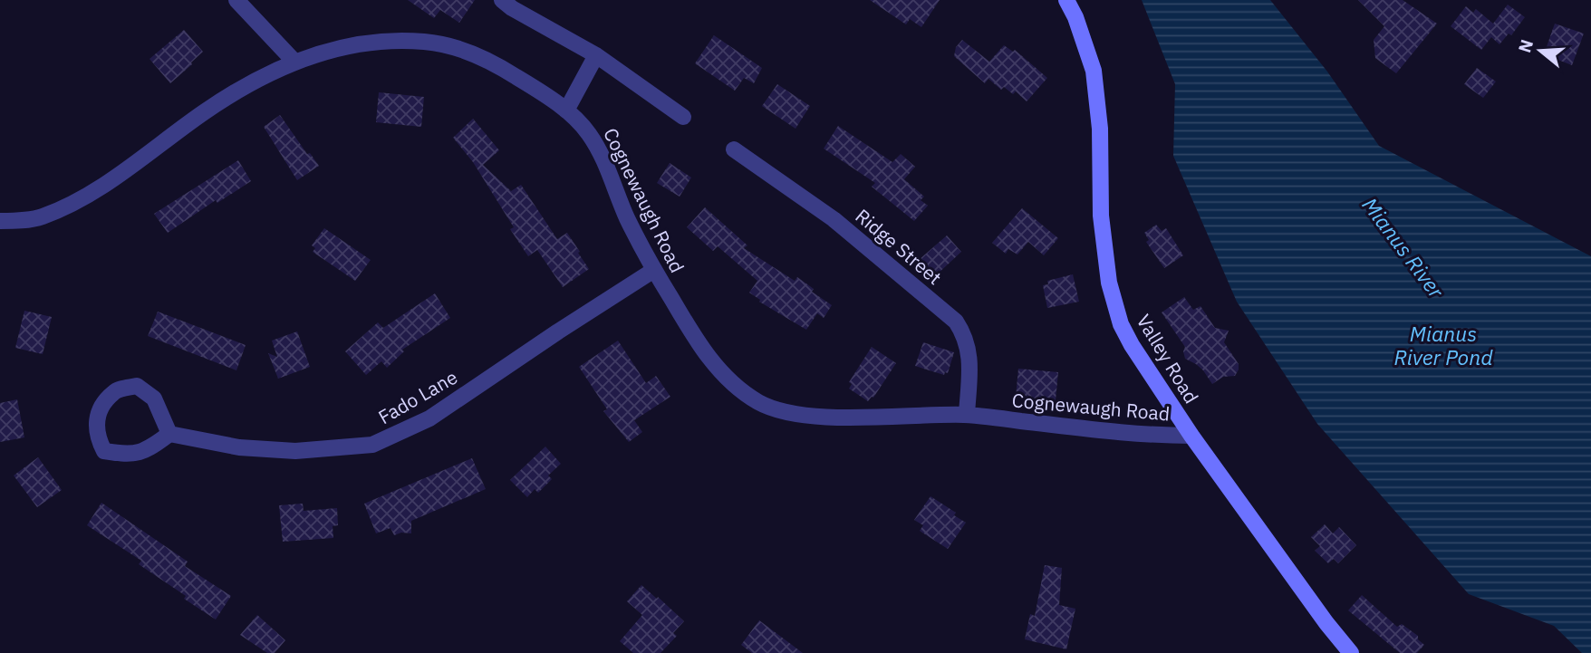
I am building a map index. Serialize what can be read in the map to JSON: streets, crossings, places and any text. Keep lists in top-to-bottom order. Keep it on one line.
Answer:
{"streets":{"main road":["Valley Road"],"street":["Cognewaugh Road","Ridge Street","Fado Lane"]},"crossings":[["Cognewaugh Road","Ridge Street"],["Cognewaugh Road","Valley Road"],["Cognewaugh Road","Fado Lane"]],"water":["Mianus River","Mianus River Pond"],"north":"left"}
